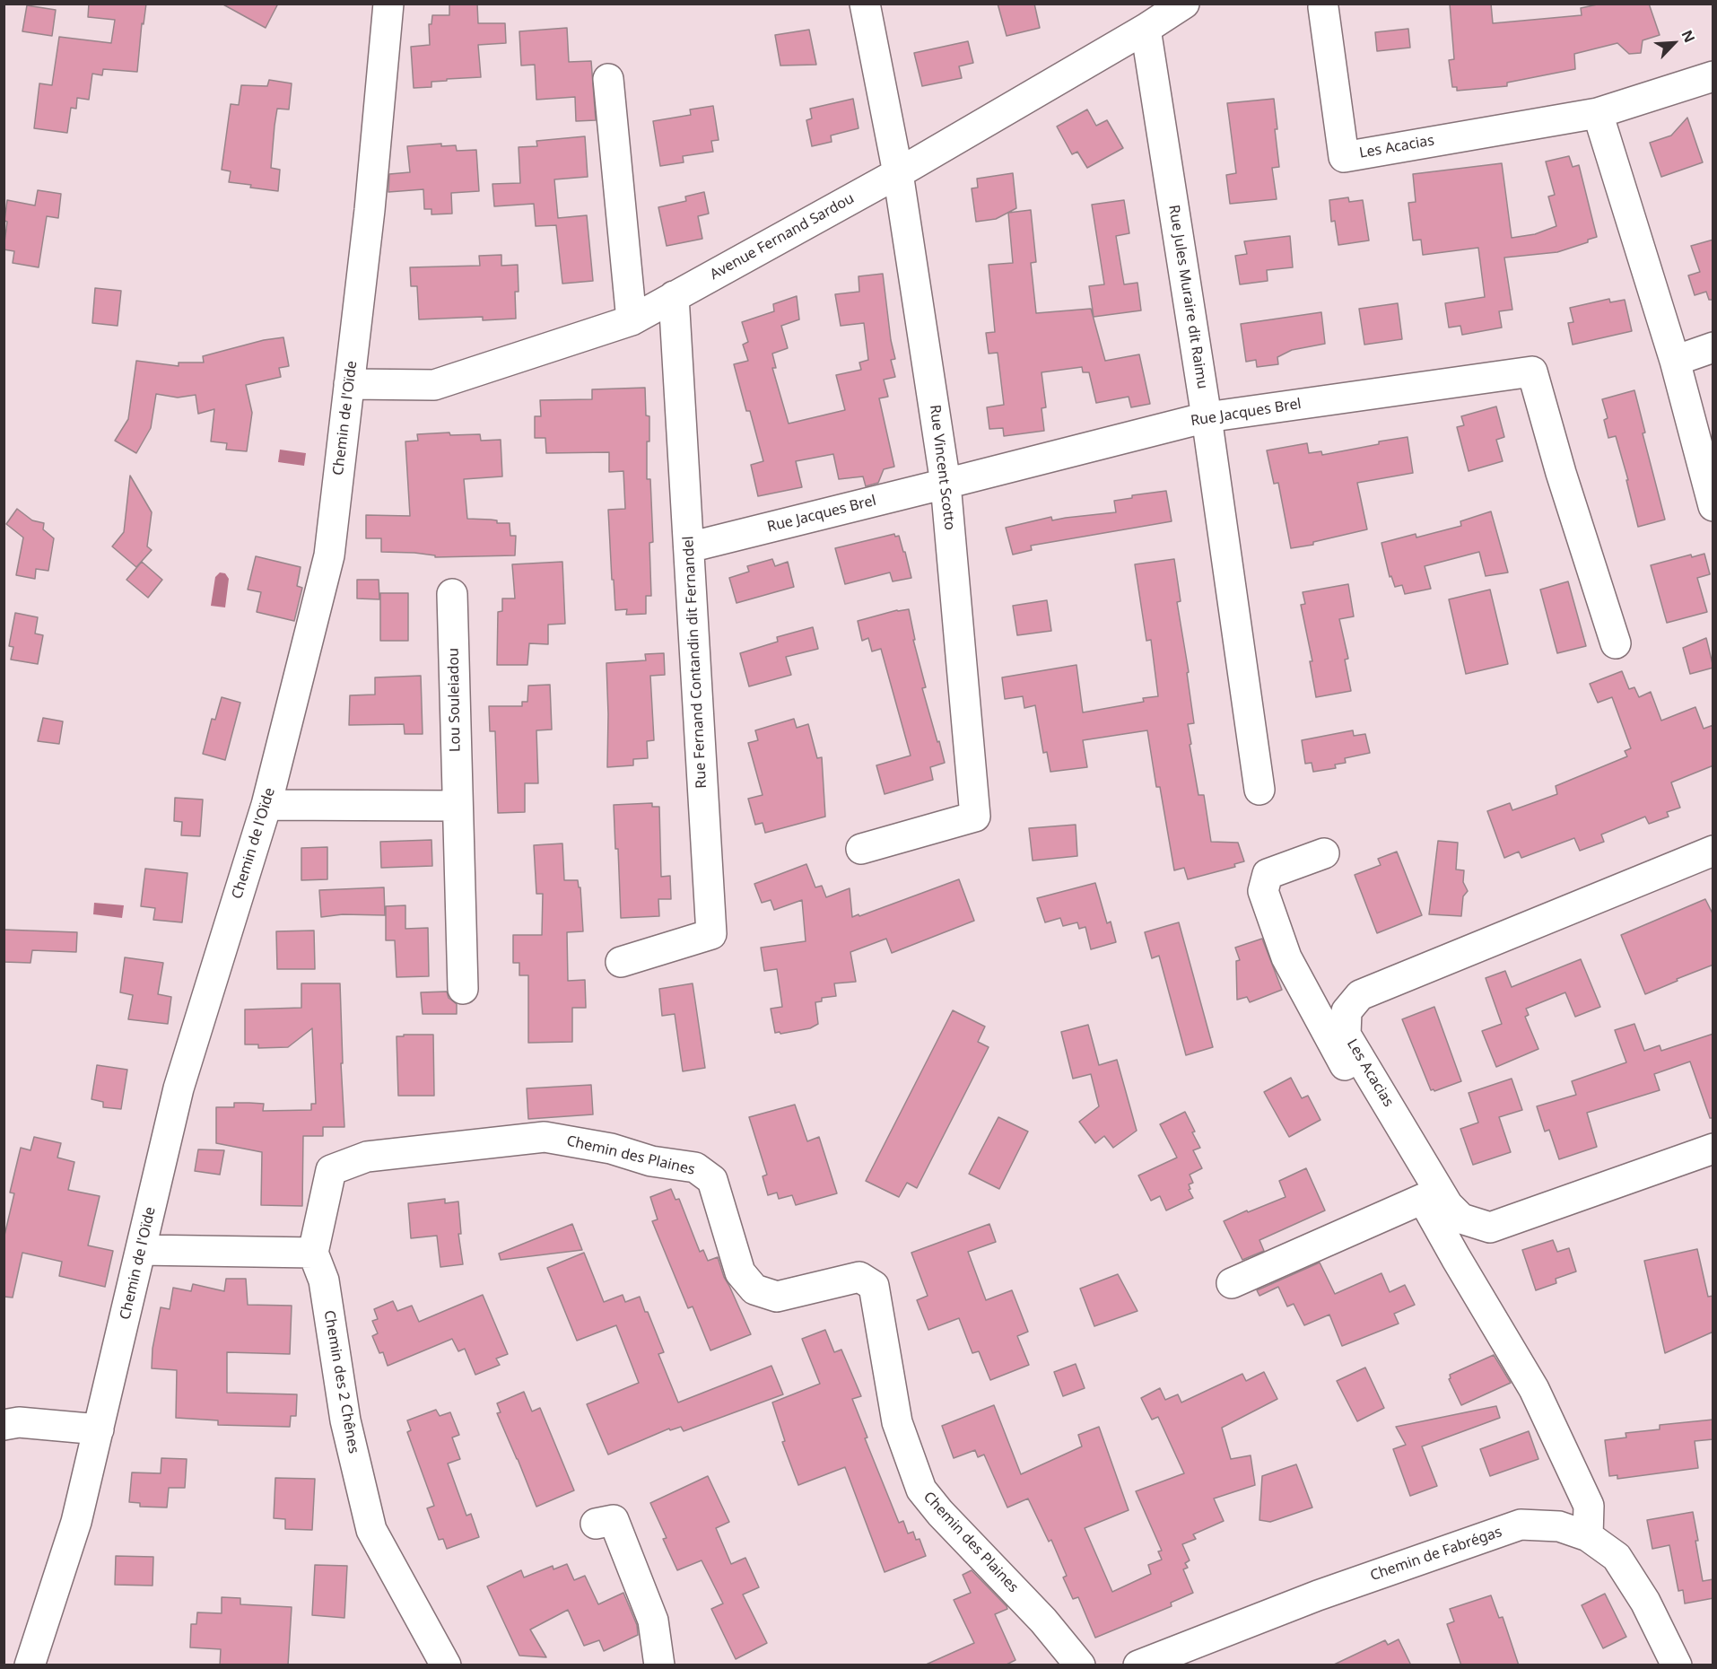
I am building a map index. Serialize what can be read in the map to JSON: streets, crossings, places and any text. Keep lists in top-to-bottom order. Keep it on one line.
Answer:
{"streets":{"street":["Les Acacias","Avenue Fernand Sardou","Rue Jules Muraire dit Raimu","Rue Jacques Brel","Chemin de l'Oïde","Rue Vincent Scotto","Rue Fernand Contandin dit Fernandel","Lou Souleiadou","Chemin des Plaines","Chemin des 2 Chênes","Chemin de Fabrégas"]},"crossings":[["Avenue Fernand Sardou","Rue Jules Muraire dit Raimu"],["Avenue Fernand Sardou","Chemin de l'Oïde"],["Avenue Fernand Sardou","Rue Vincent Scotto"],["Avenue Fernand Sardou","Rue Fernand Contandin dit Fernandel"],["Rue Jules Muraire dit Raimu","Rue Jacques Brel"],["Rue Jacques Brel","Rue Vincent Scotto"],["Rue Jacques Brel","Rue Fernand Contandin dit Fernandel"],["Chemin des Plaines","Chemin des 2 Chênes"]],"north":"top right"}
